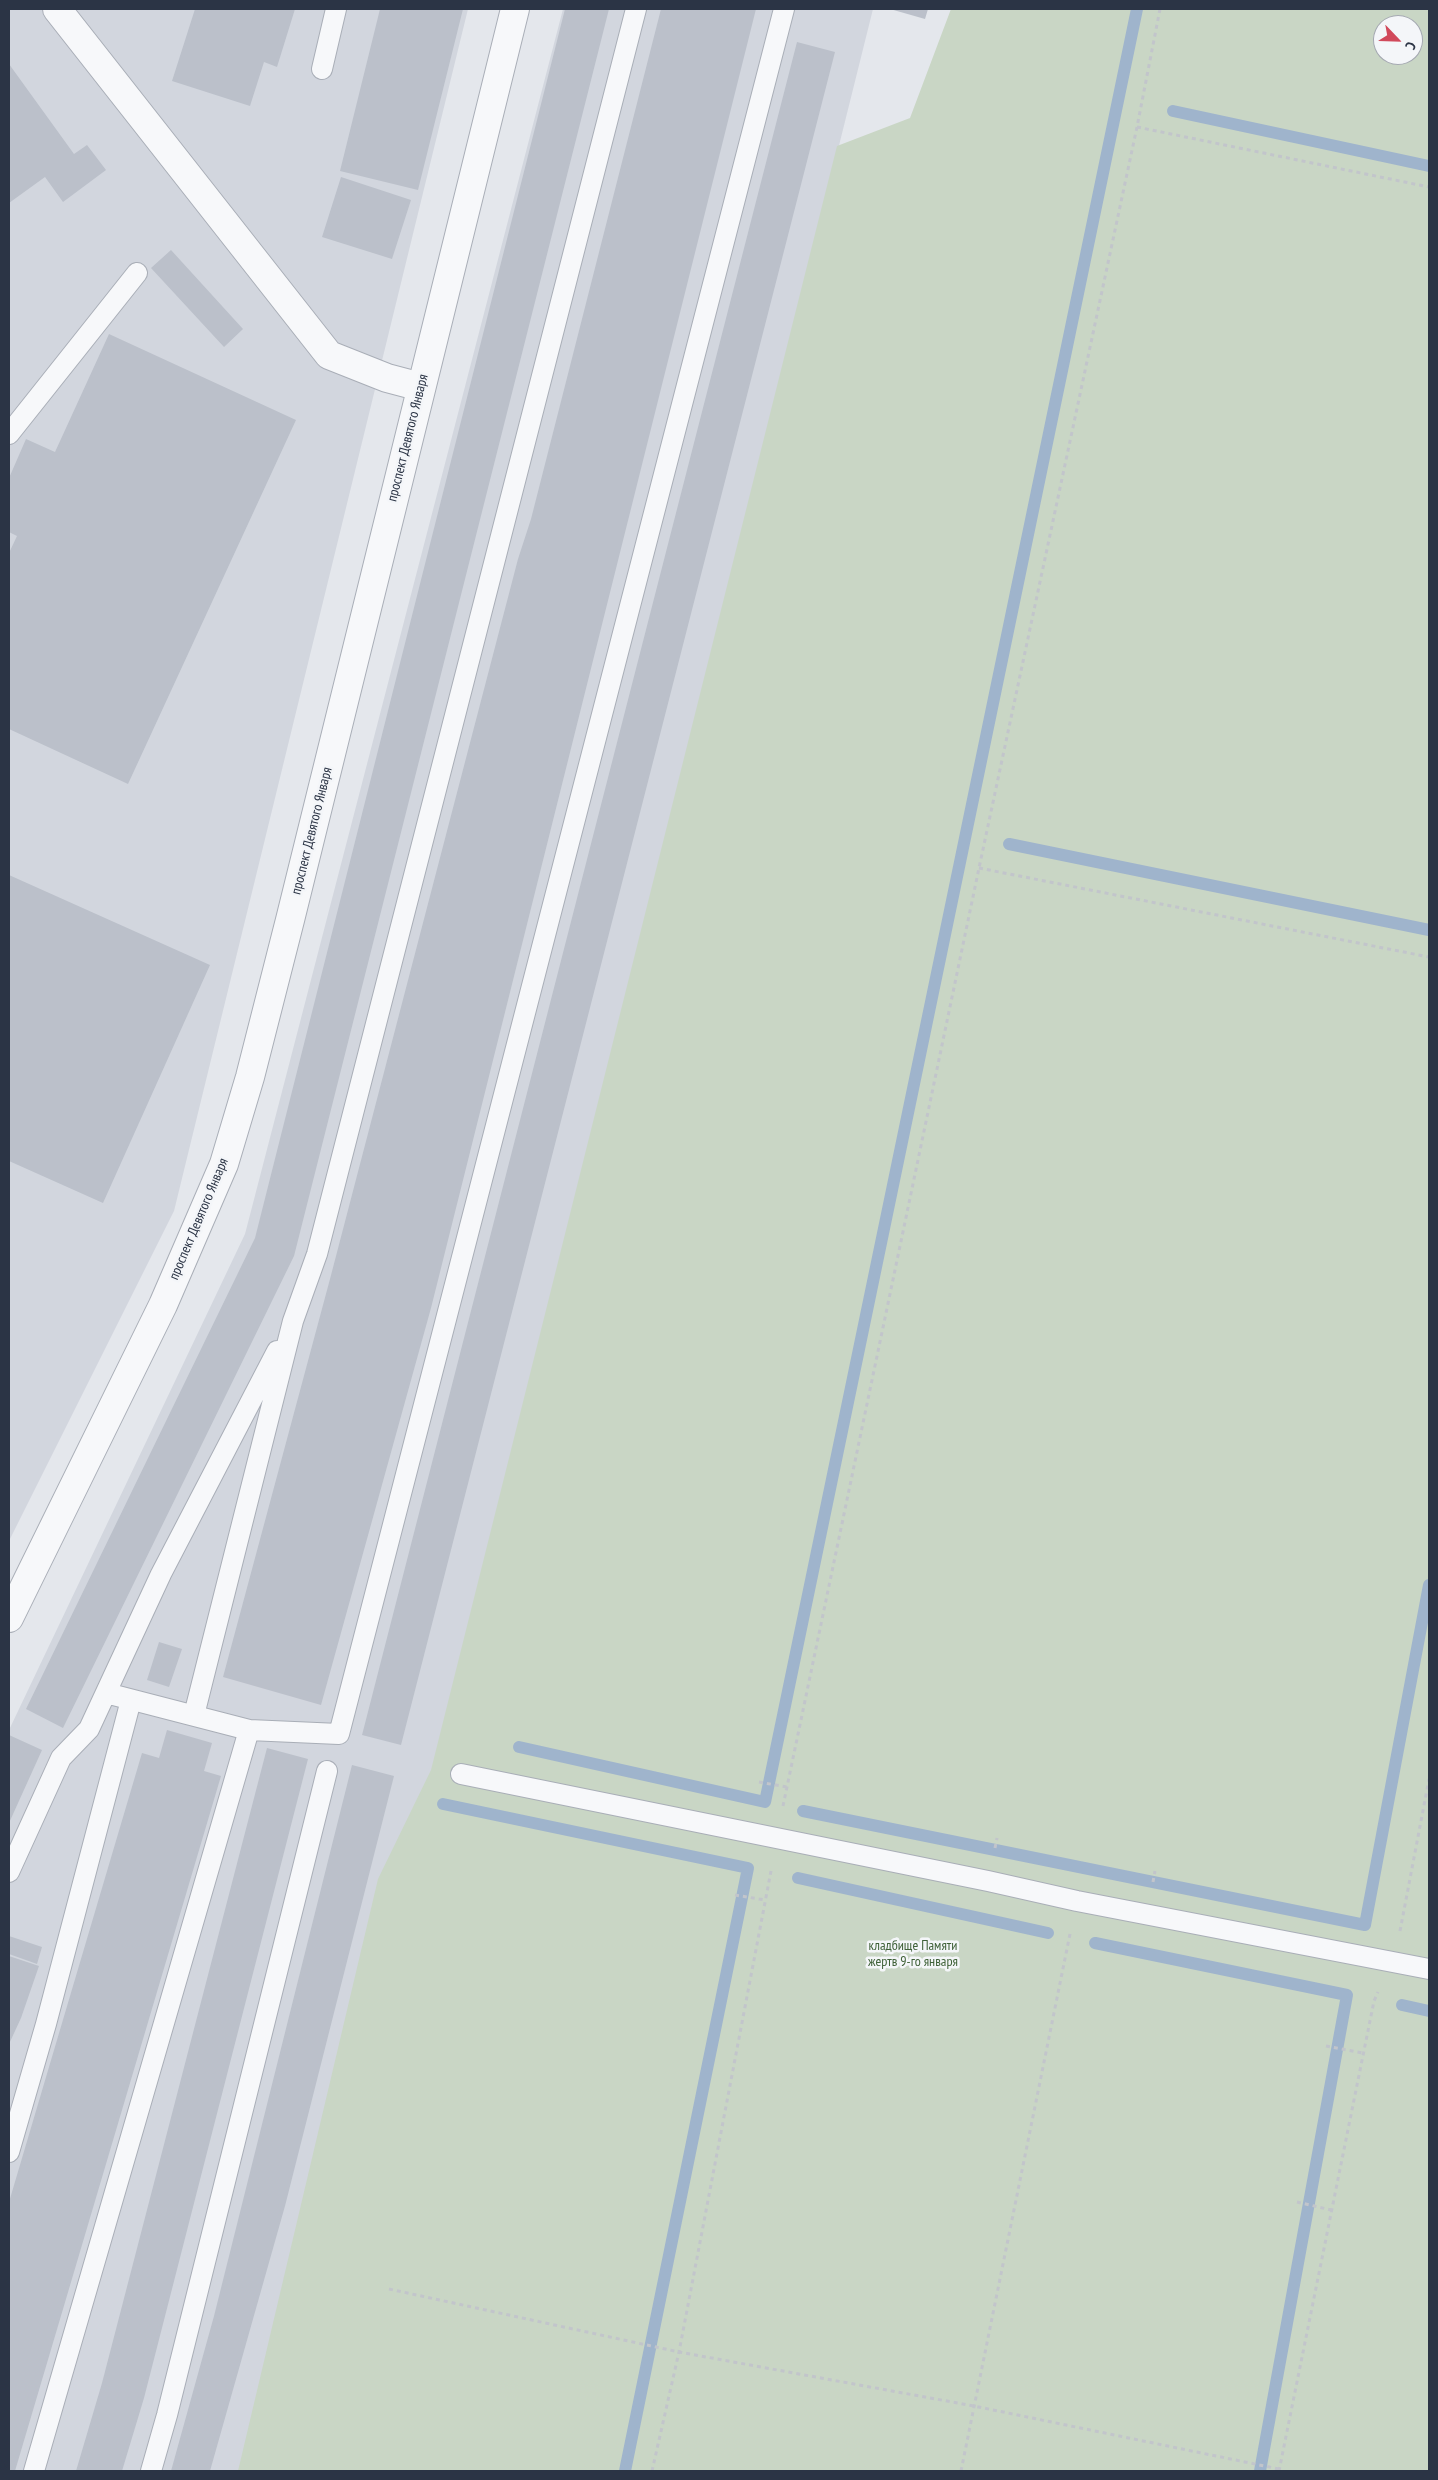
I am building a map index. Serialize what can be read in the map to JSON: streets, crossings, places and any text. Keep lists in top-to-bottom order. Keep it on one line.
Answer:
{"streets":{"street":["проспект Девятого Января"]},"parks":["кладбище Памяти жертв 9-го января"],"north":"bottom right"}
